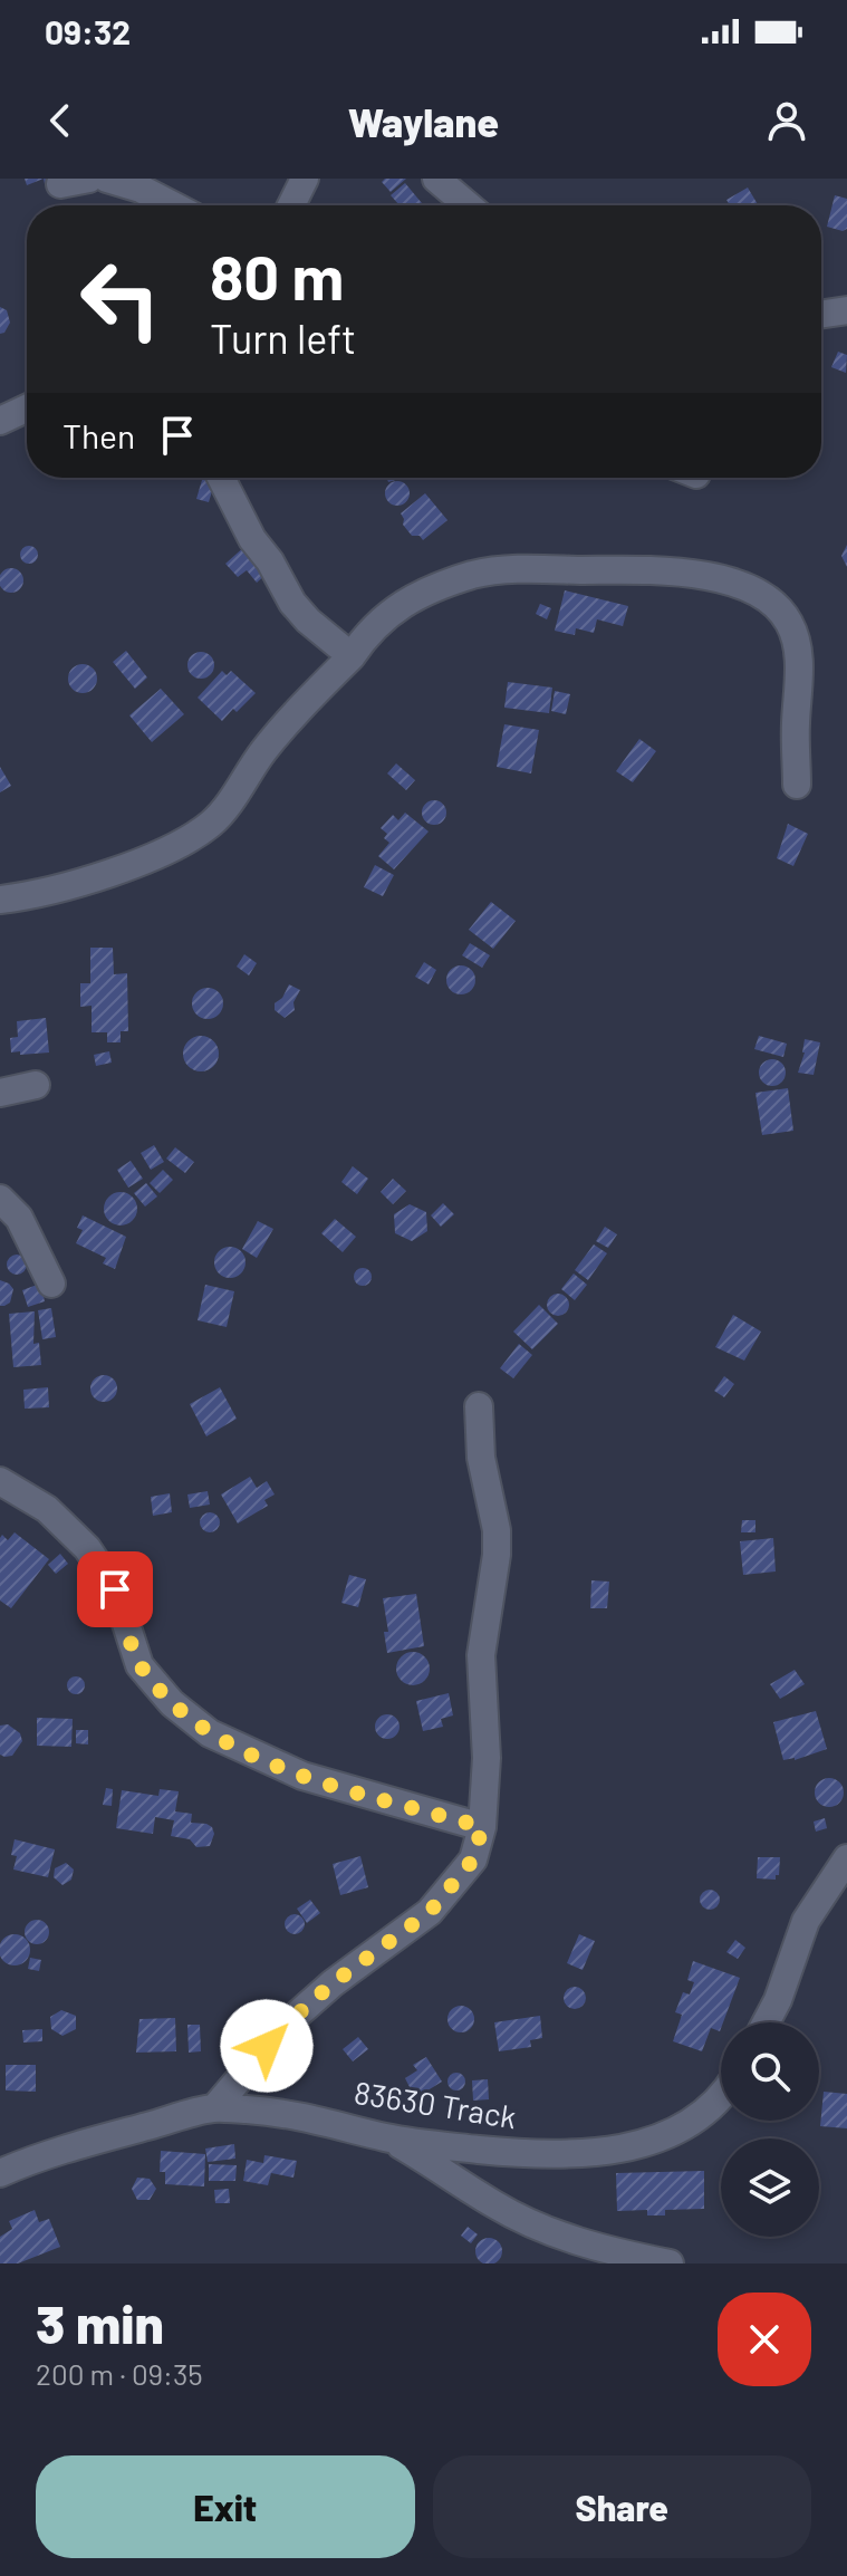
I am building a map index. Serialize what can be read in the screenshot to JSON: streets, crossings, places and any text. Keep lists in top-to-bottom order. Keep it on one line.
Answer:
{"streets":{"street":["83630 Track"]},"page":{"status":"09:32","header":"Waylane","turn":["80 m","Turn left"],"then":"Then","heading":["3 min","200 m · 09:35"],"buttons":["Exit","Share"]}}
